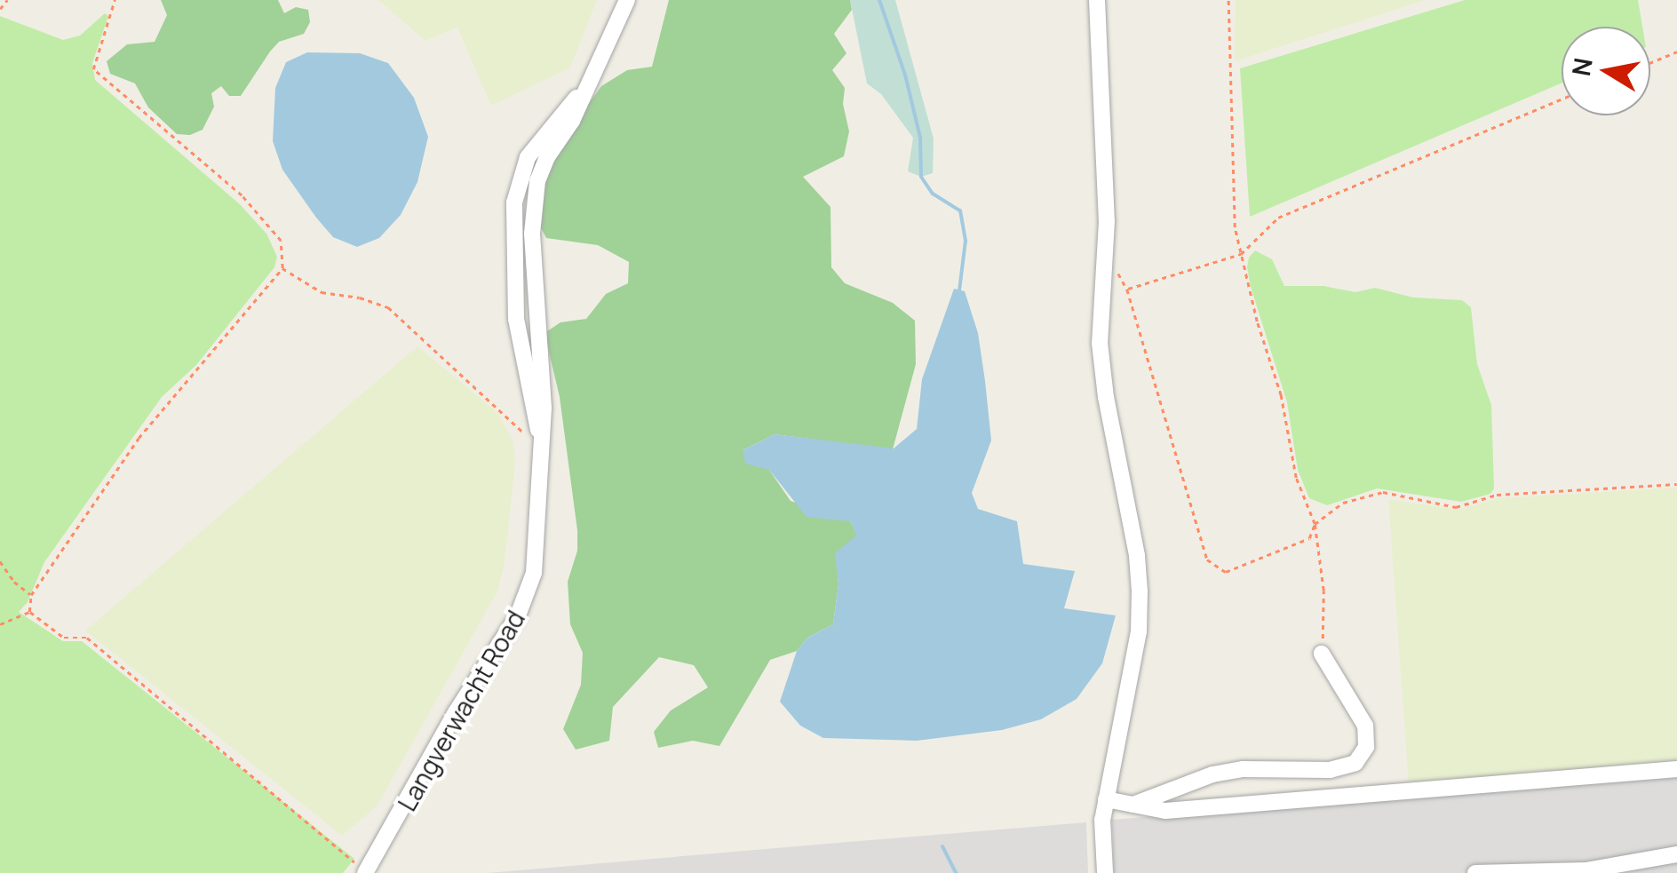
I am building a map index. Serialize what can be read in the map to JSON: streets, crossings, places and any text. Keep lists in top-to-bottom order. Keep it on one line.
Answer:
{"streets":{"street":["Langverwacht Road"]},"north":"left"}
